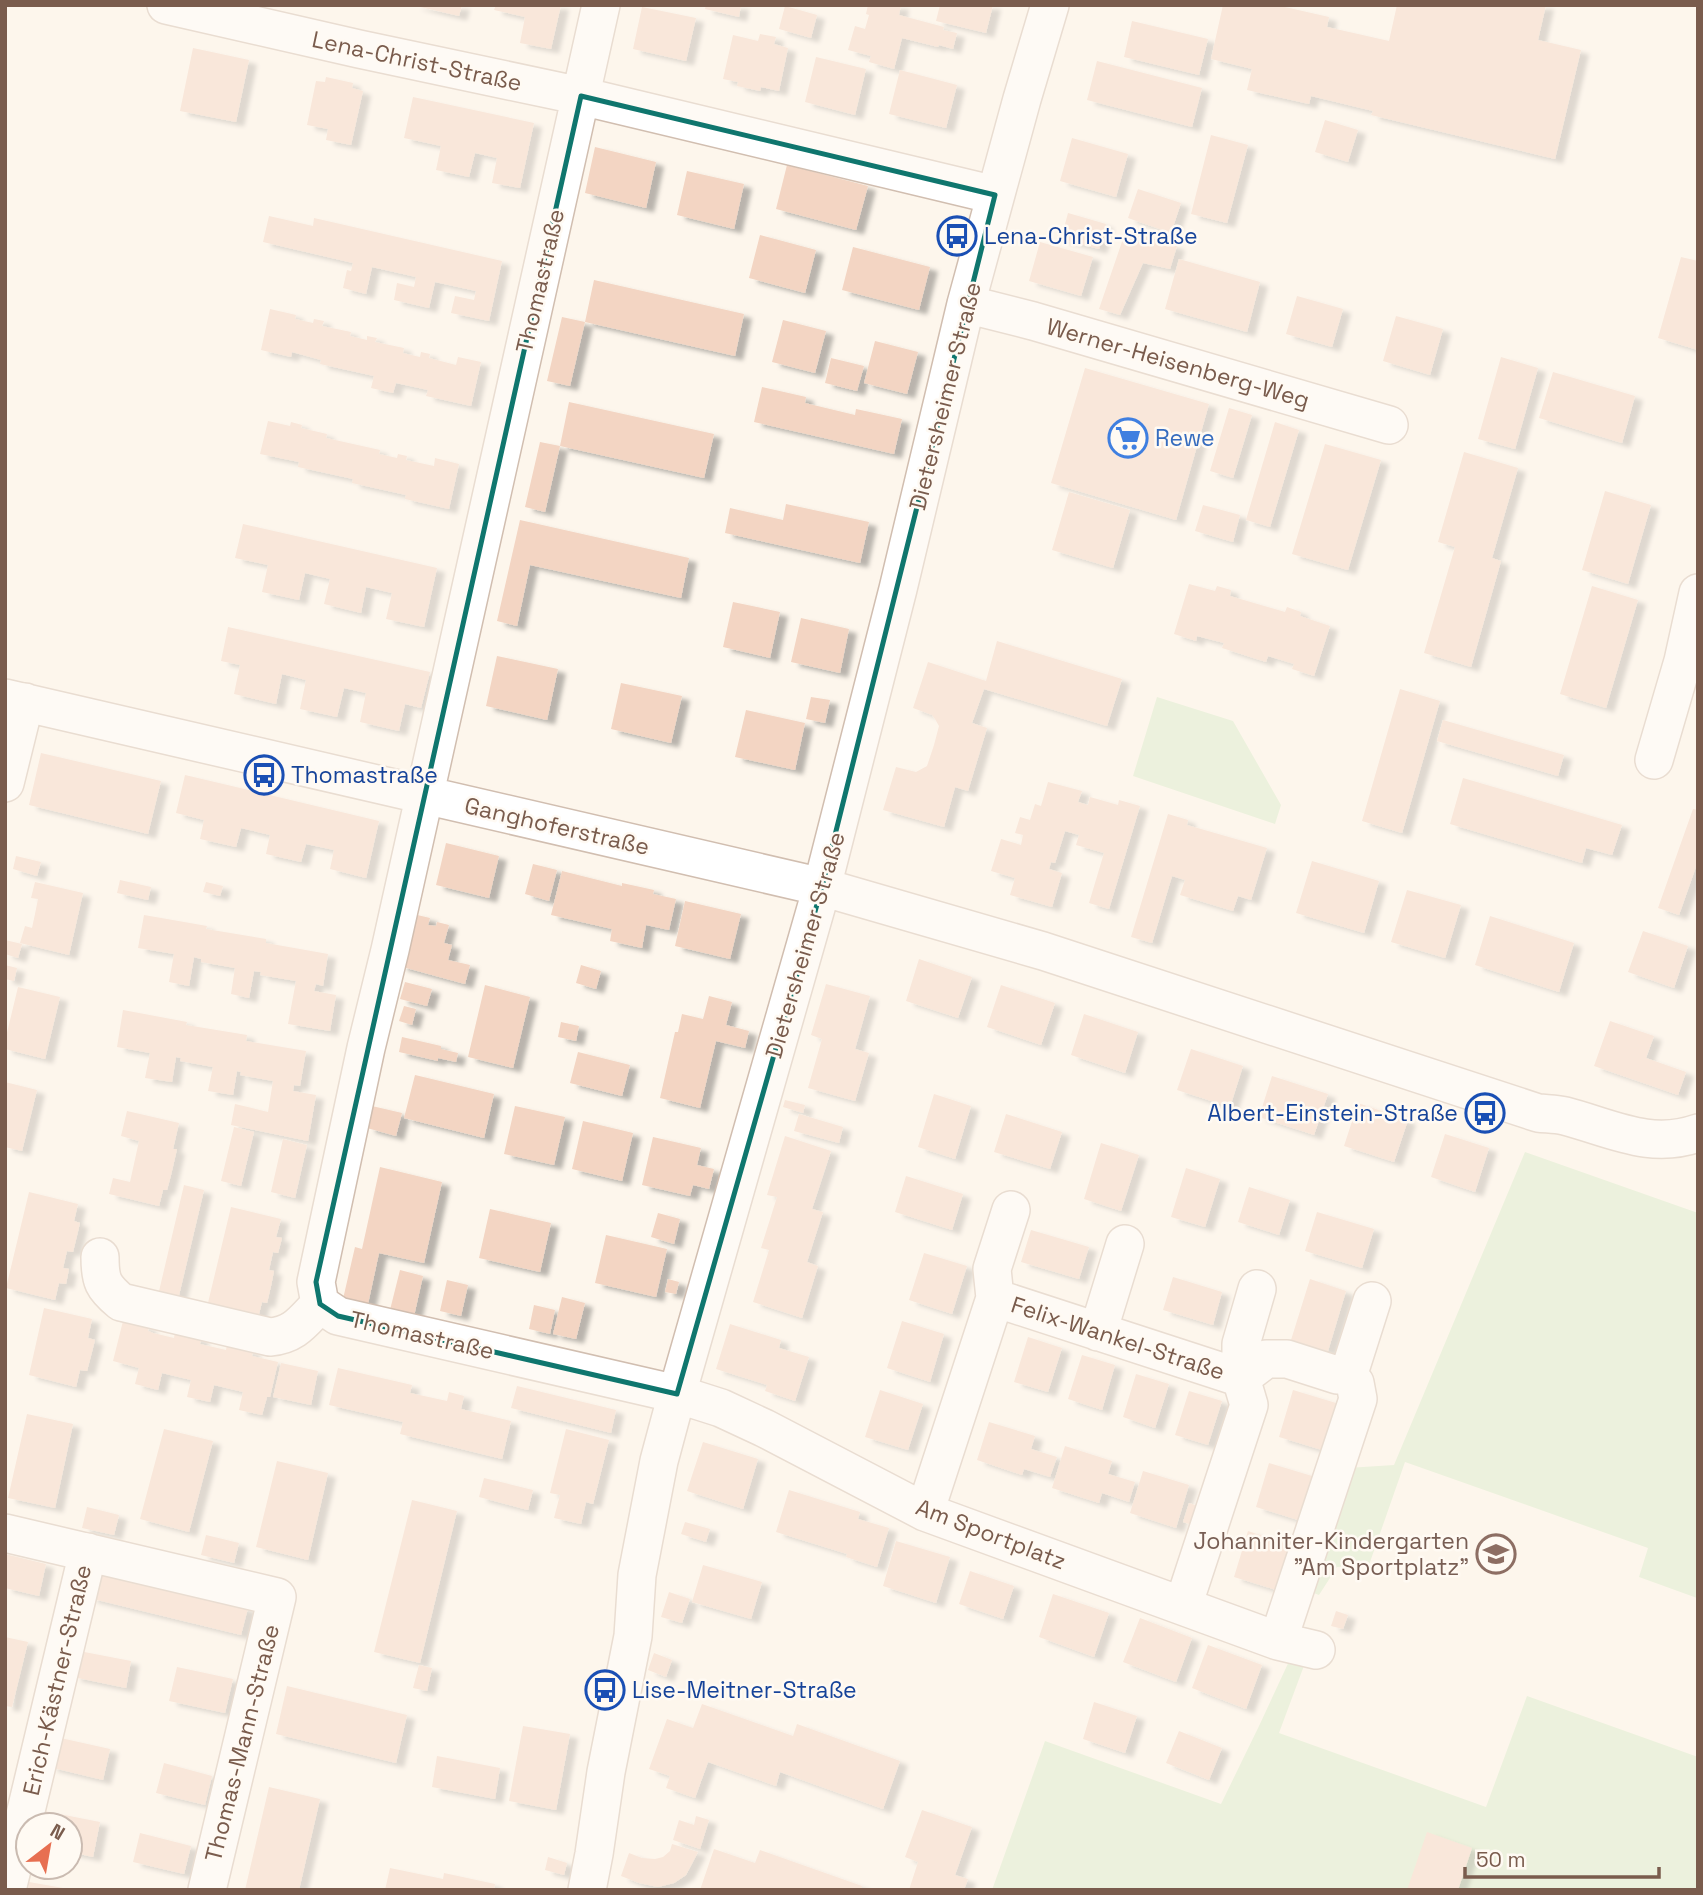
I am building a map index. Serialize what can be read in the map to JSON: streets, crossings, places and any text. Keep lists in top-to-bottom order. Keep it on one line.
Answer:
{"streets":{"street":["Lena-Christ-Straße","Thomastraße","Werner-Heisenberg-Weg","Dietersheimer Straße","Ganghoferstraße","Felix-Wankel-Straße","Am Sportplatz","Erich-Kästner-Straße","Thomas-Mann-Straße"]},"crossings":[["Lena-Christ-Straße","Thomastraße"],["Lena-Christ-Straße","Dietersheimer Straße"],["Thomastraße","Dietersheimer Straße"],["Thomastraße","Ganghoferstraße"],["Thomastraße","Am Sportplatz"],["Werner-Heisenberg-Weg","Dietersheimer Straße"],["Dietersheimer Straße","Ganghoferstraße"],["Dietersheimer Straße","Am Sportplatz"],["Felix-Wankel-Straße","Am Sportplatz"],["Erich-Kästner-Straße","Thomas-Mann-Straße"]],"places":{"bus stop":["Lena-Christ-Straße","Thomastraße","Albert-Einstein-Straße","Lise-Meitner-Straße"],"supermarket":["Rewe"],"school or university":["Johanniter-Kindergarten \"Am Sportplatz\""]},"scale_bar":"50 m","north":"top right"}
